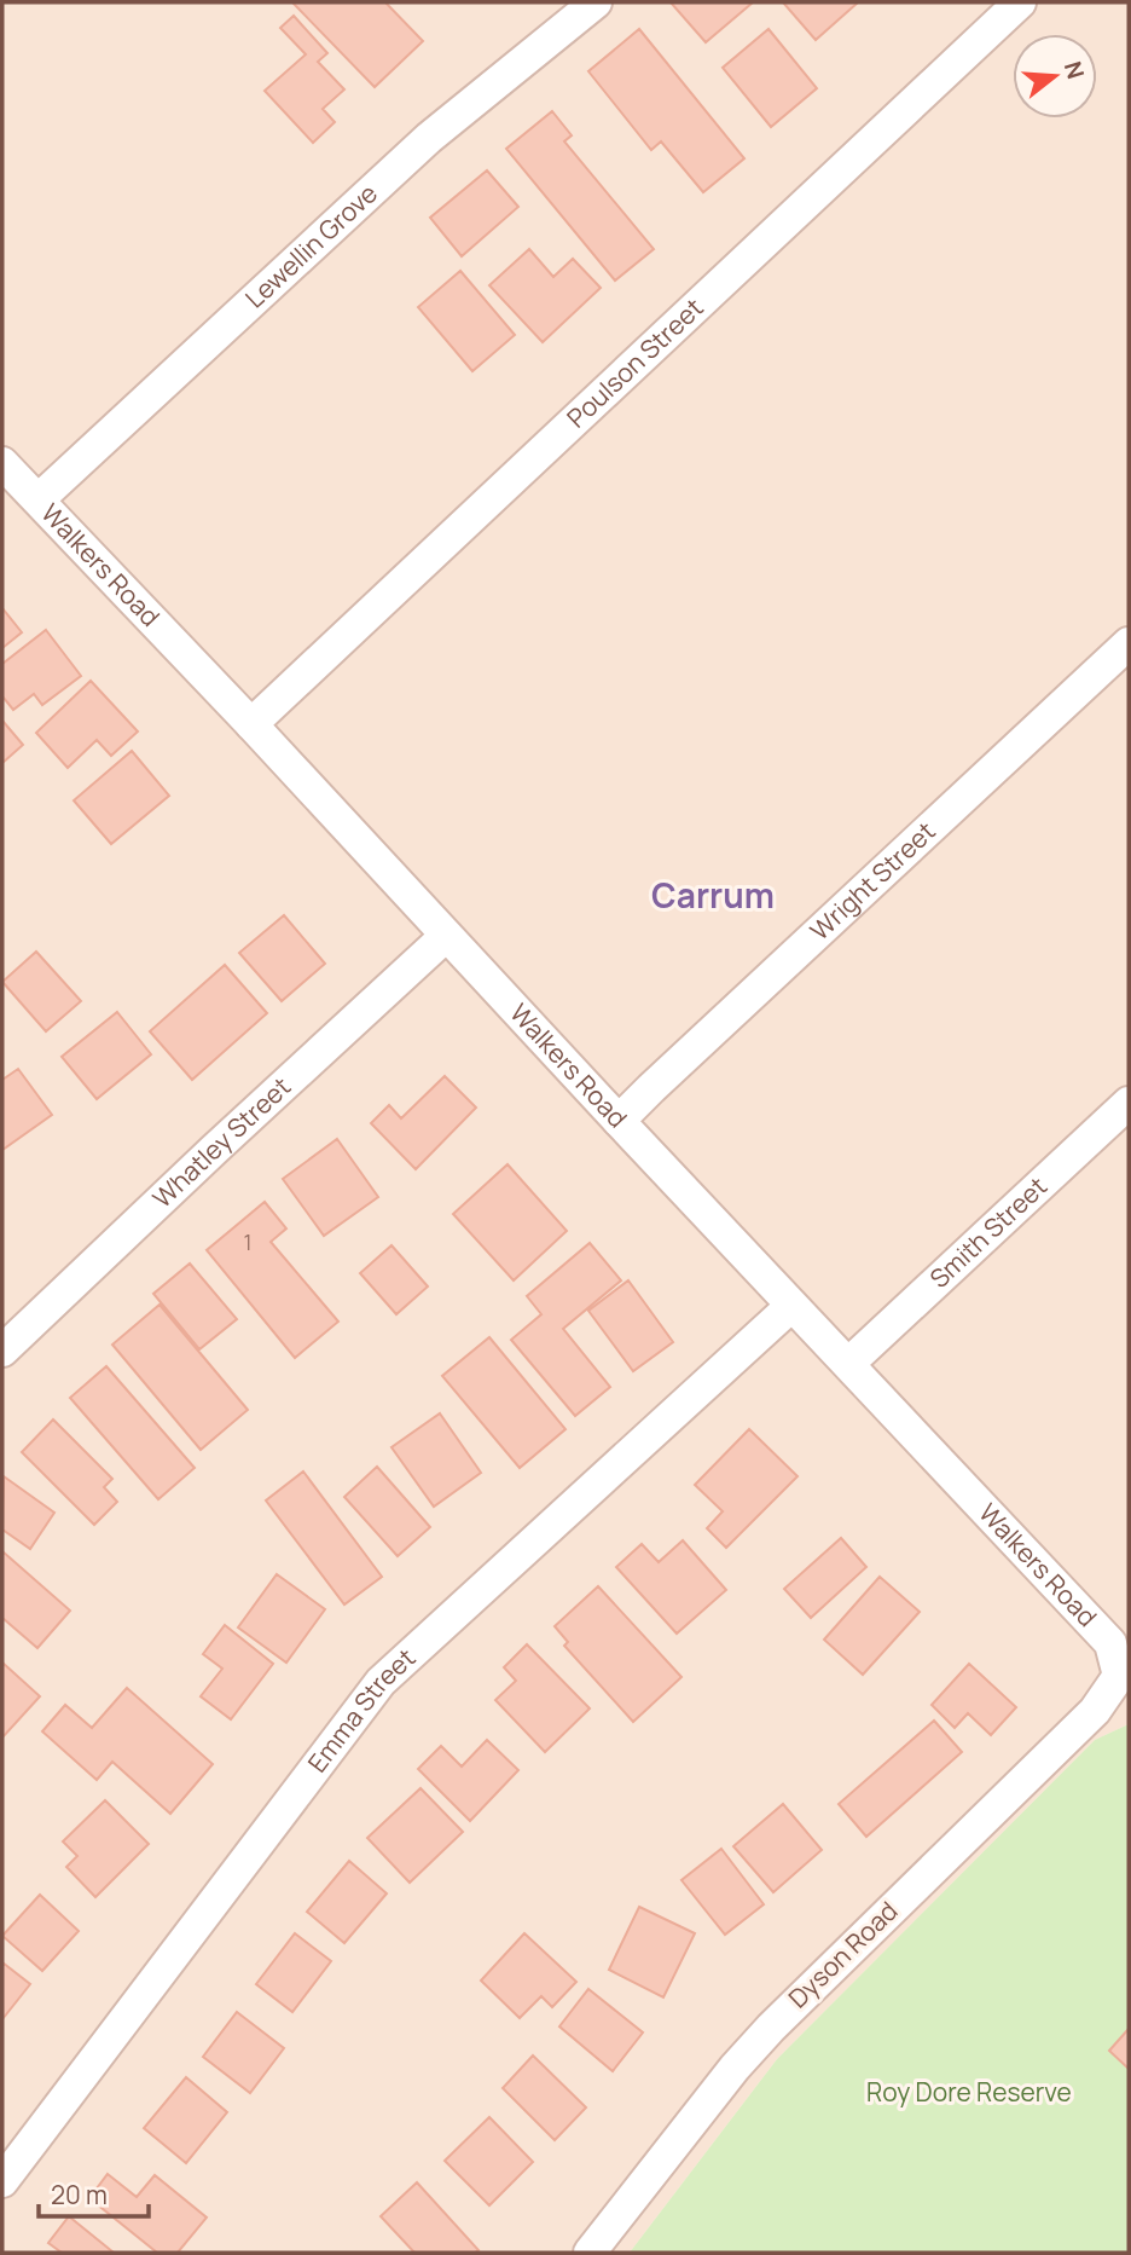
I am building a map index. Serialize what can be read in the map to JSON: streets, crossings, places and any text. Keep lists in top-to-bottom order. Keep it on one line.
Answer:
{"streets":{"street":["Lewellin Grove","Poulson Street","Walkers Road","Wright Street","Whatley Street","Smith Street","Emma Street","Dyson Road"]},"crossings":[["Lewellin Grove","Walkers Road"],["Poulson Street","Walkers Road"],["Walkers Road","Wright Street"],["Walkers Road","Whatley Street"],["Walkers Road","Smith Street"],["Walkers Road","Emma Street"],["Walkers Road","Dyson Road"]],"districts":["Carrum"],"parks":["Roy Dore Reserve"],"house_numbers":["1"],"scale_bar":"20 m","north":"right"}
